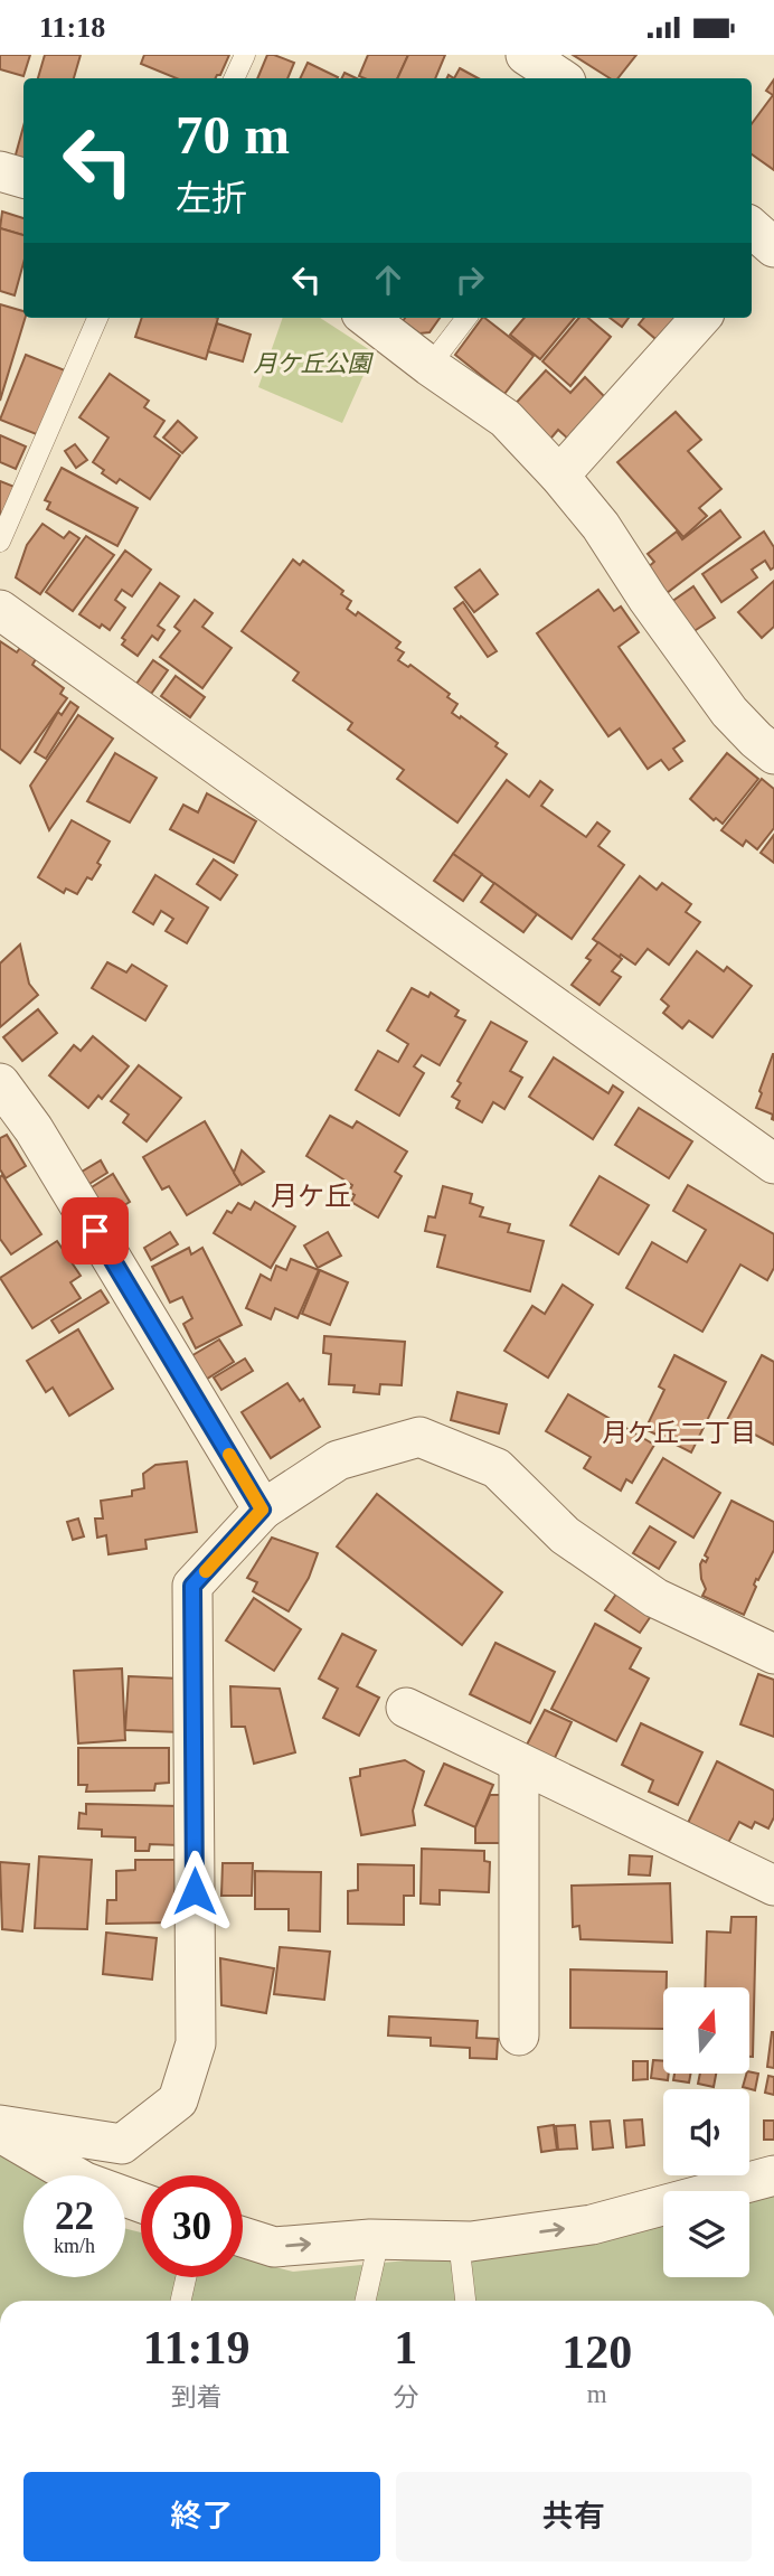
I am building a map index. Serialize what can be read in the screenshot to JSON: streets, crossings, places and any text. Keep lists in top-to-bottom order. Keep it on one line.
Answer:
{"districts":["月ケ丘","月ケ丘二丁目"],"parks":["月ケ丘公園"],"north":"top","page":{"status":"11:18","turn":["70 m","左折"],"speed":"22 km/h","limit":"30","eta":["11:19","到着","1","分","120","m"],"buttons":["終了","共有"]}}
